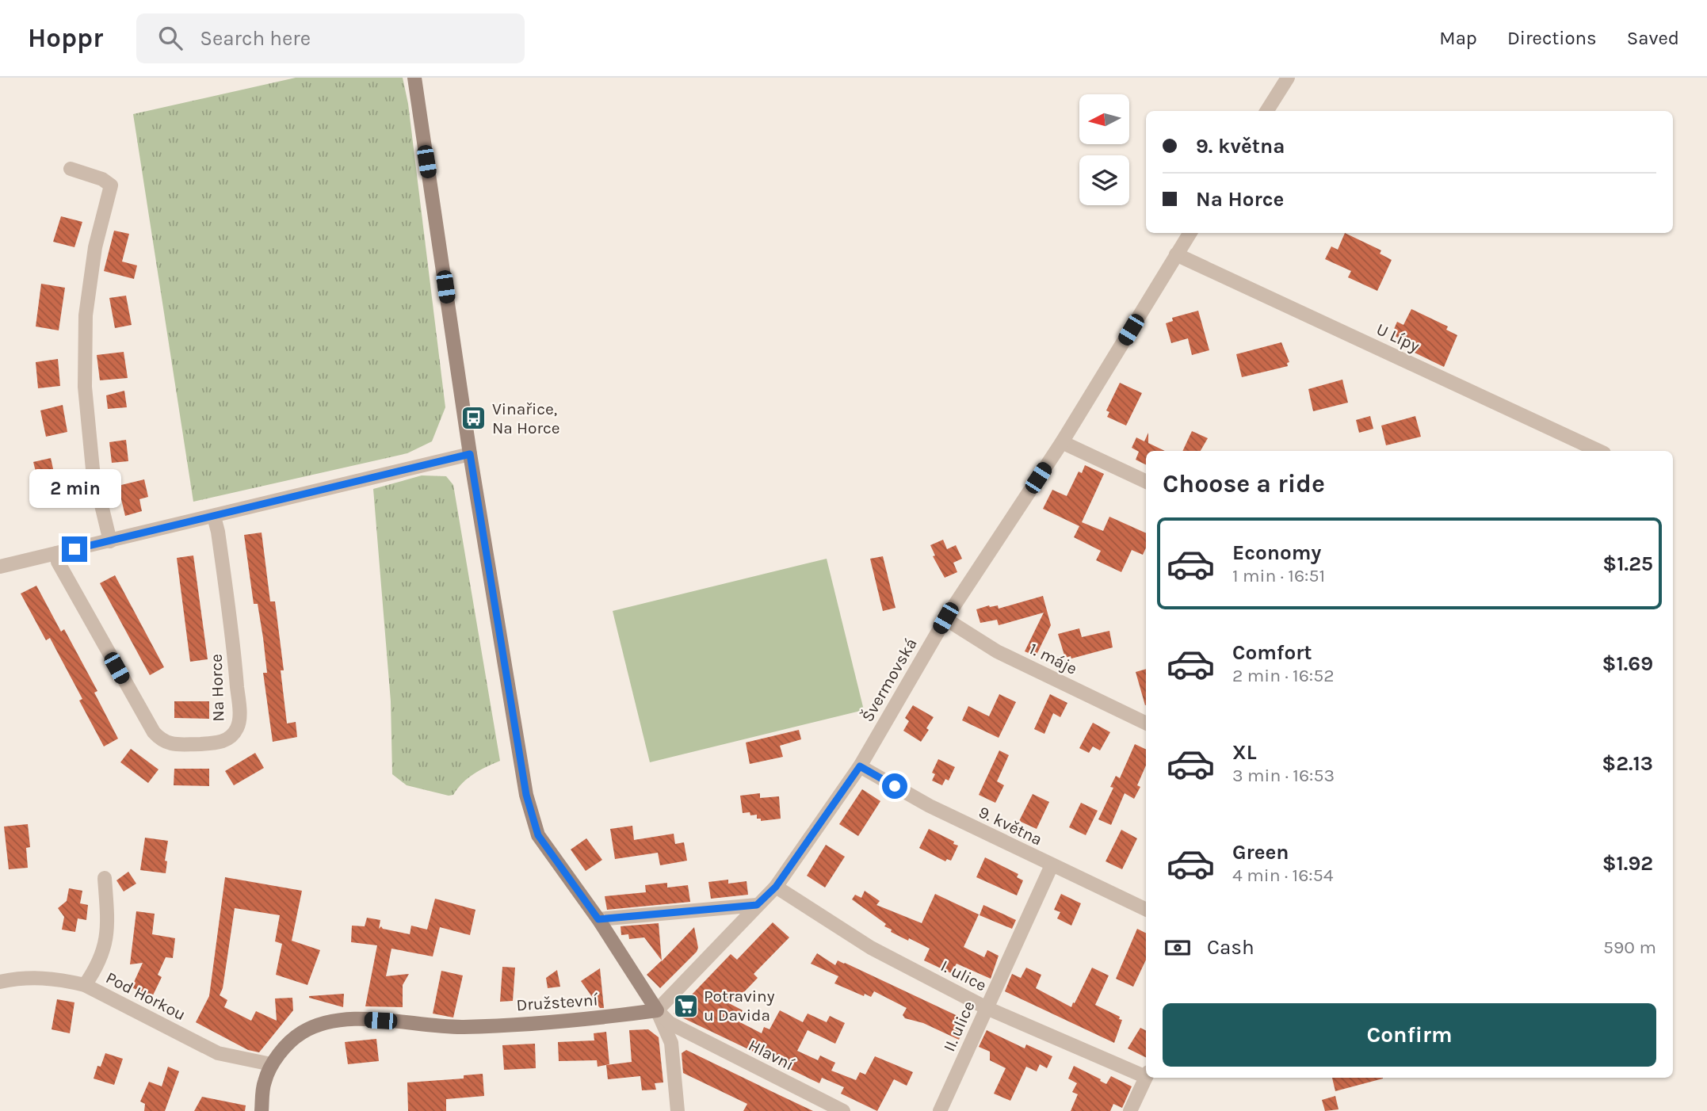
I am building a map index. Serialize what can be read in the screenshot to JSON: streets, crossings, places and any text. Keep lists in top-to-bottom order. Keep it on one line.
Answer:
{"streets":{"main road":["Družstevní"],"street":["U Lípy","1. máje","Švermovská","Na Horce","9. května","I. ulice","Pod Horkou","II. ulice","Hlavní"]},"crossings":[["U Lípy","Švermovská"],["1. máje","Švermovská"],["Švermovská","9. května"],["Švermovská","I. ulice"],["Švermovská","Družstevní"],["Švermovská","Hlavní"],["9. května","II. ulice"],["I. ulice","II. ulice"],["Pod Horkou","Družstevní"],["Družstevní","Hlavní"]],"places":{"bus stop":["Vinařice, Na Horce"],"supermarket":["Potraviny u Davida"]},"north":"left","page":{"header":"Hoppr","search":"Search here","nav":["Map","Directions","Saved"],"banner":["9. května","Na Horce"],"heading":"Choose a ride","bubble":"2 min","list":[{"name":"Economy","note":"1 min · 16:51","value":"$1.25"},{"name":"Comfort","note":"2 min · 16:52","value":"$1.69"},{"name":"XL","note":"3 min · 16:53","value":"$2.13"},{"name":"Green","note":"4 min · 16:54","value":"$1.92"}],"pay":["Cash","590 m"],"buttons":"Confirm"}}
